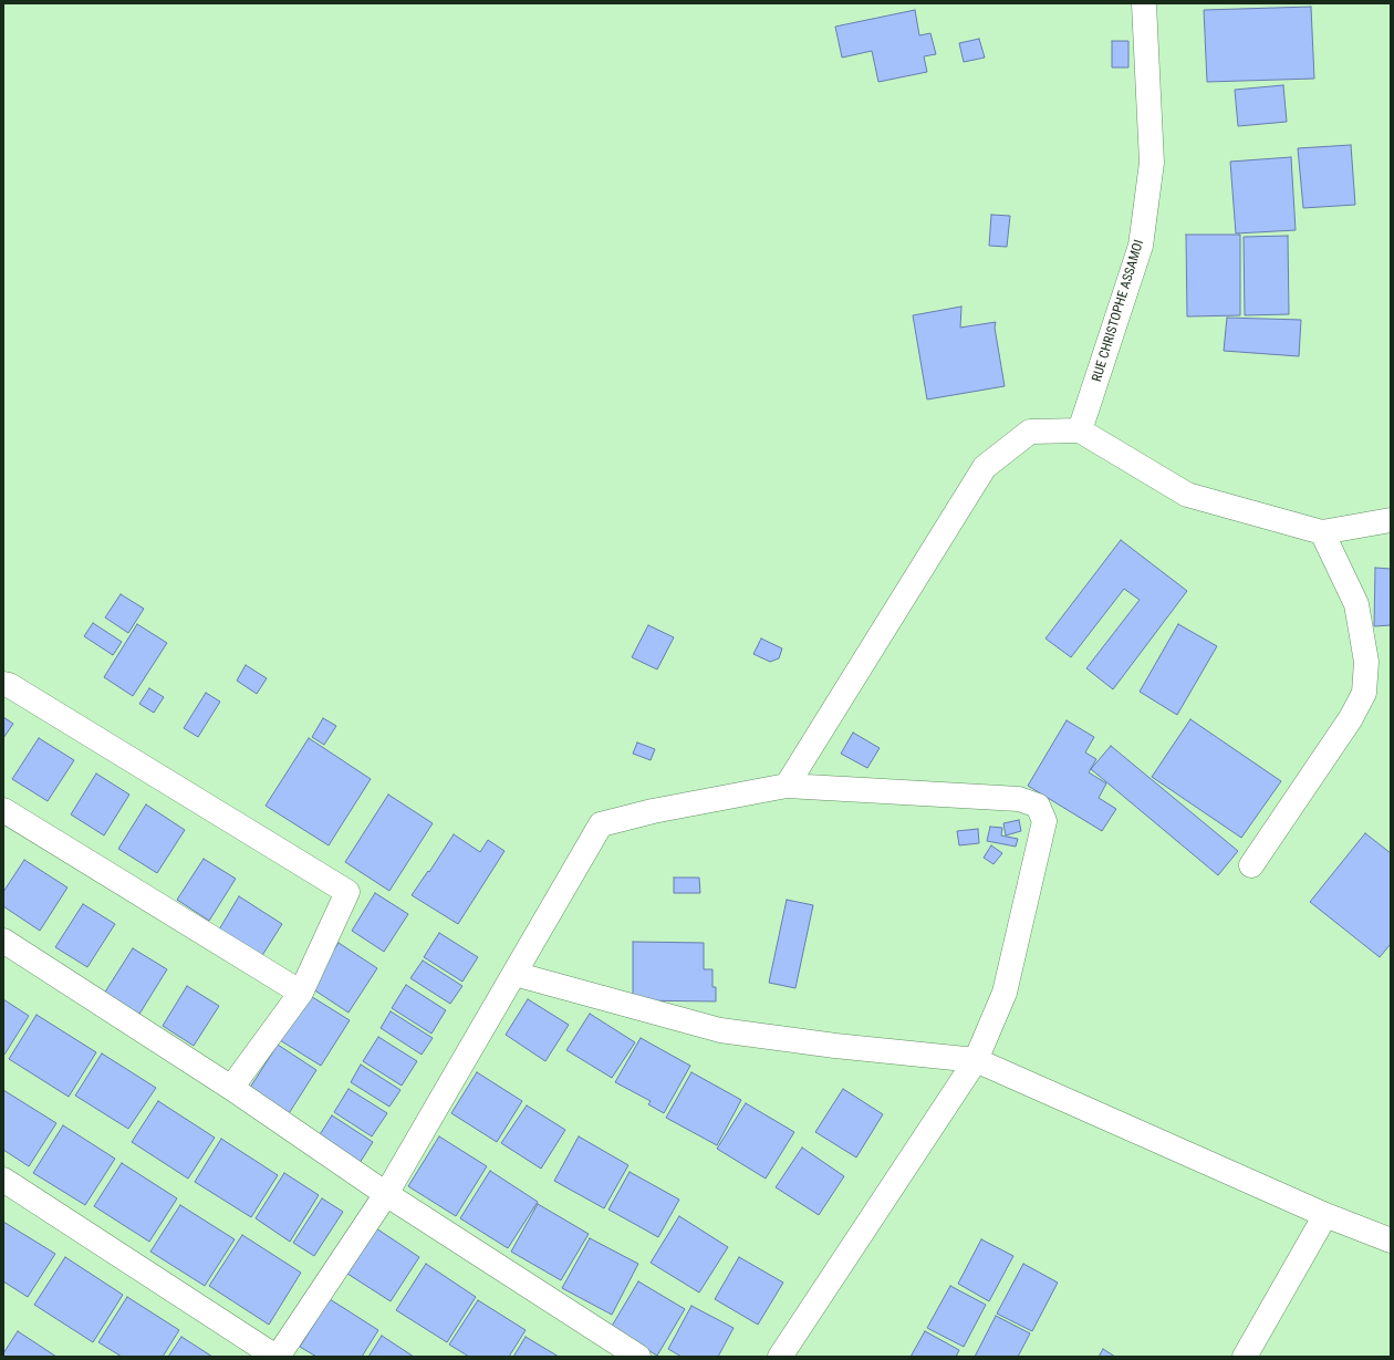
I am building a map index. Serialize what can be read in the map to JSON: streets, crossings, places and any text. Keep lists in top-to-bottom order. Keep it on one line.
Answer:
{"streets":{"street":["RUE CHRISTOPHE ASSAMOI"]}}
